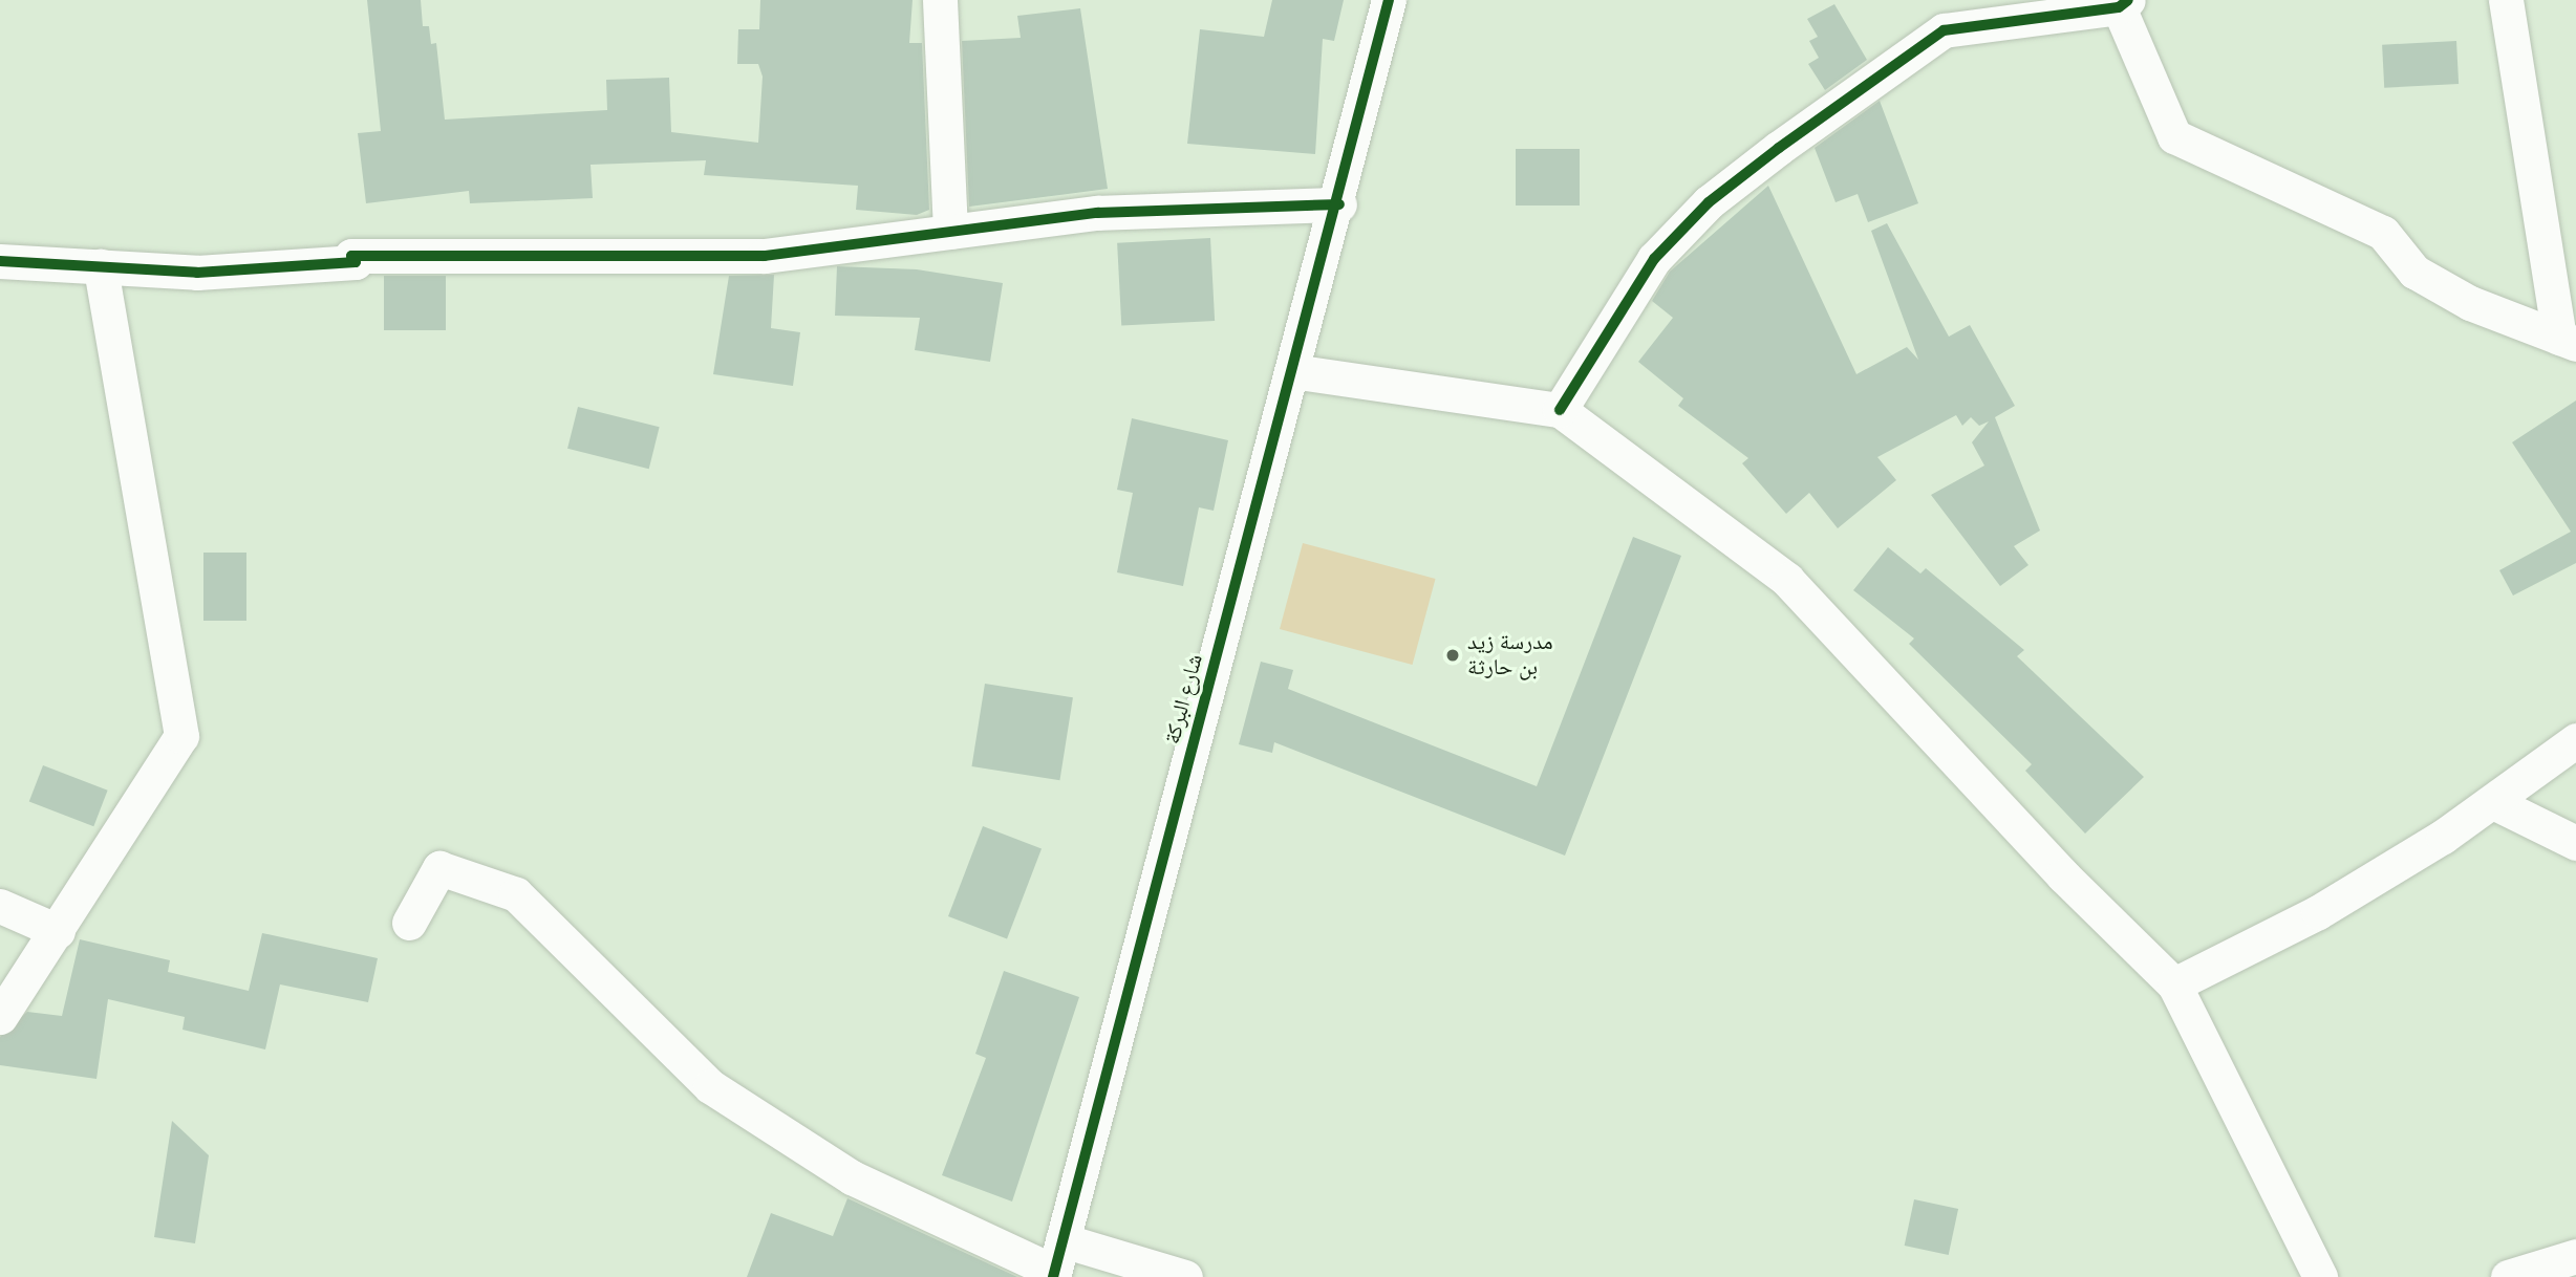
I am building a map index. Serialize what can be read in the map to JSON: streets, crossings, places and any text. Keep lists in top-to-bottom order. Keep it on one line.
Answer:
{"streets":{"street":["شارع البركة"]},"places":["مدرسة زيد بن حارثة"]}
